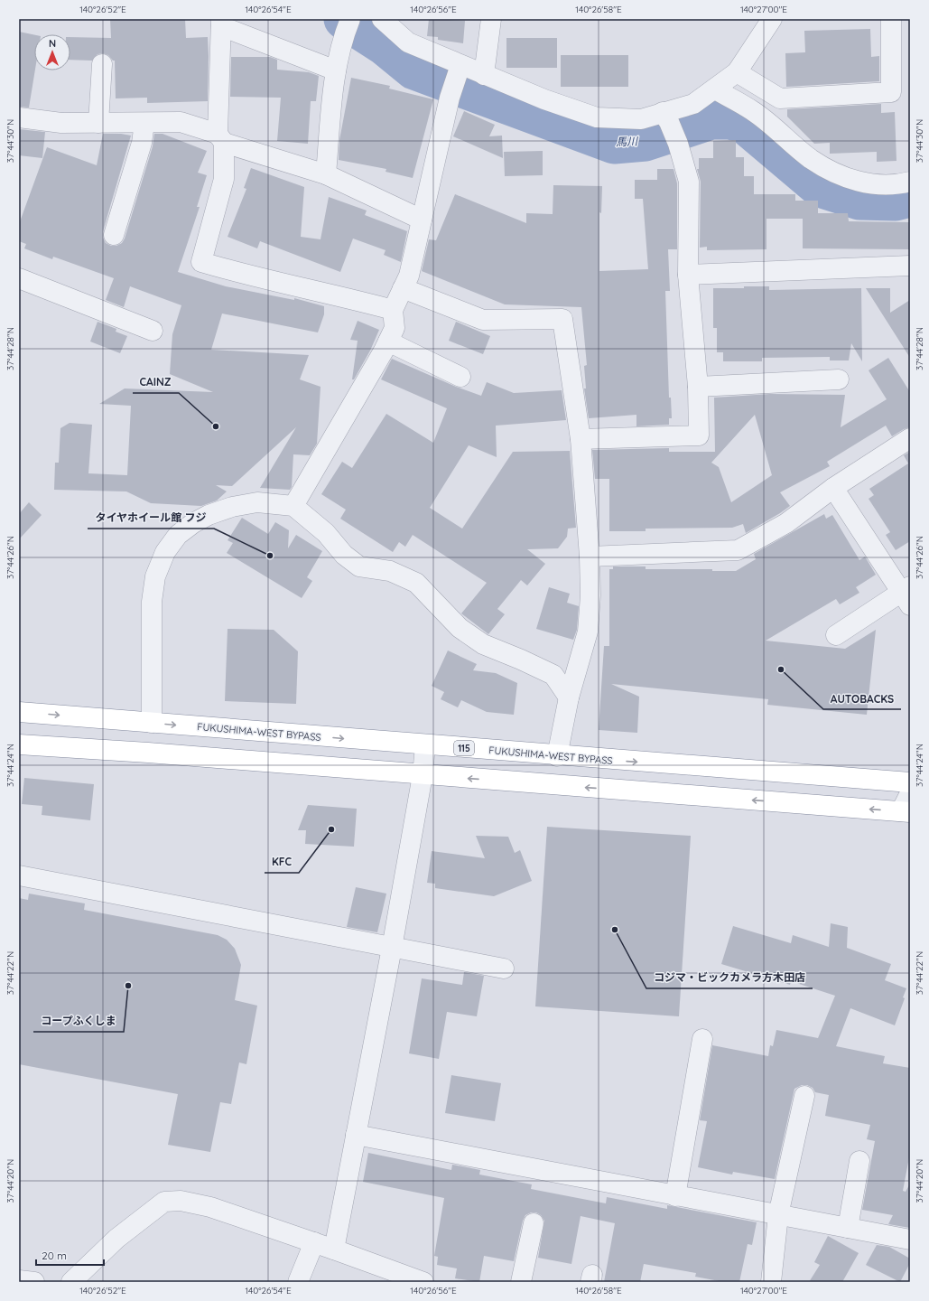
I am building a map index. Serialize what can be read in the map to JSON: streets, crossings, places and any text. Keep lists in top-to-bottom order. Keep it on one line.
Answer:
{"streets":{"highway":["FUKUSHIMA-WEST BYPASS","115"]},"water":["馬川"],"places":["CAINZ","タイヤホイール館 フジ","AUTOBACKS","KFC","コジマ・ビックカメラ方木田店","コープふくしま"],"scale_bar":"20 m","north":"top","coordinates":["140°26'52\"E","140°26'54\"E","140°26'56\"E","140°26'58\"E","140°27'00\"E","37°44'30\"N","37°44'28\"N","37°44'26\"N","37°44'24\"N","37°44'22\"N","37°44'20\"N"]}
